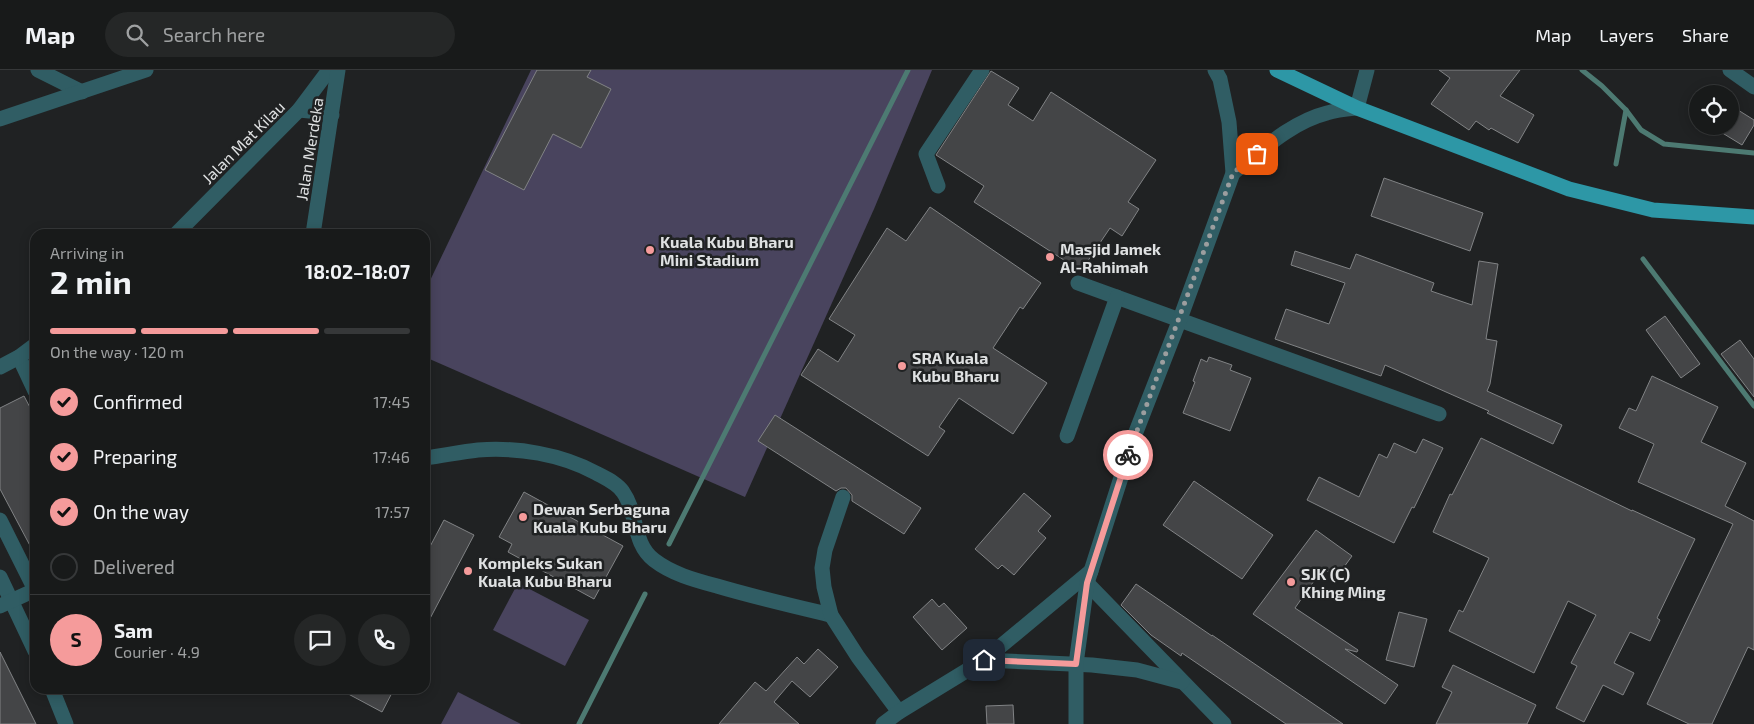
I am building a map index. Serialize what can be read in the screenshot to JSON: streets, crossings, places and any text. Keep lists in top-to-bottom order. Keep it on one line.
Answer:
{"streets":{"street":["Jalan Mat Kilau","Jalan Merdeka"]},"places":["Kuala Kubu Bharu Mini Stadium","Masjid Jamek Al-Rahimah","SRA Kuala Kubu Bharu","Dewan Serbaguna Kuala Kubu Bharu","Kompleks Sukan Kuala Kubu Bharu","SJK (C) Khing Ming"],"page":{"header":"Map","search":"Search here","nav":["Map","Layers","Share"],"heading":["2 min","Arriving in","18:02–18:07"],"panel":["Sam","Courier · 4.9"],"bar":"On the way · 120 m","list":[["Confirmed","17:45"],["Preparing","17:46"],["On the way","17:57"],"Delivered"],"round":"S"}}
